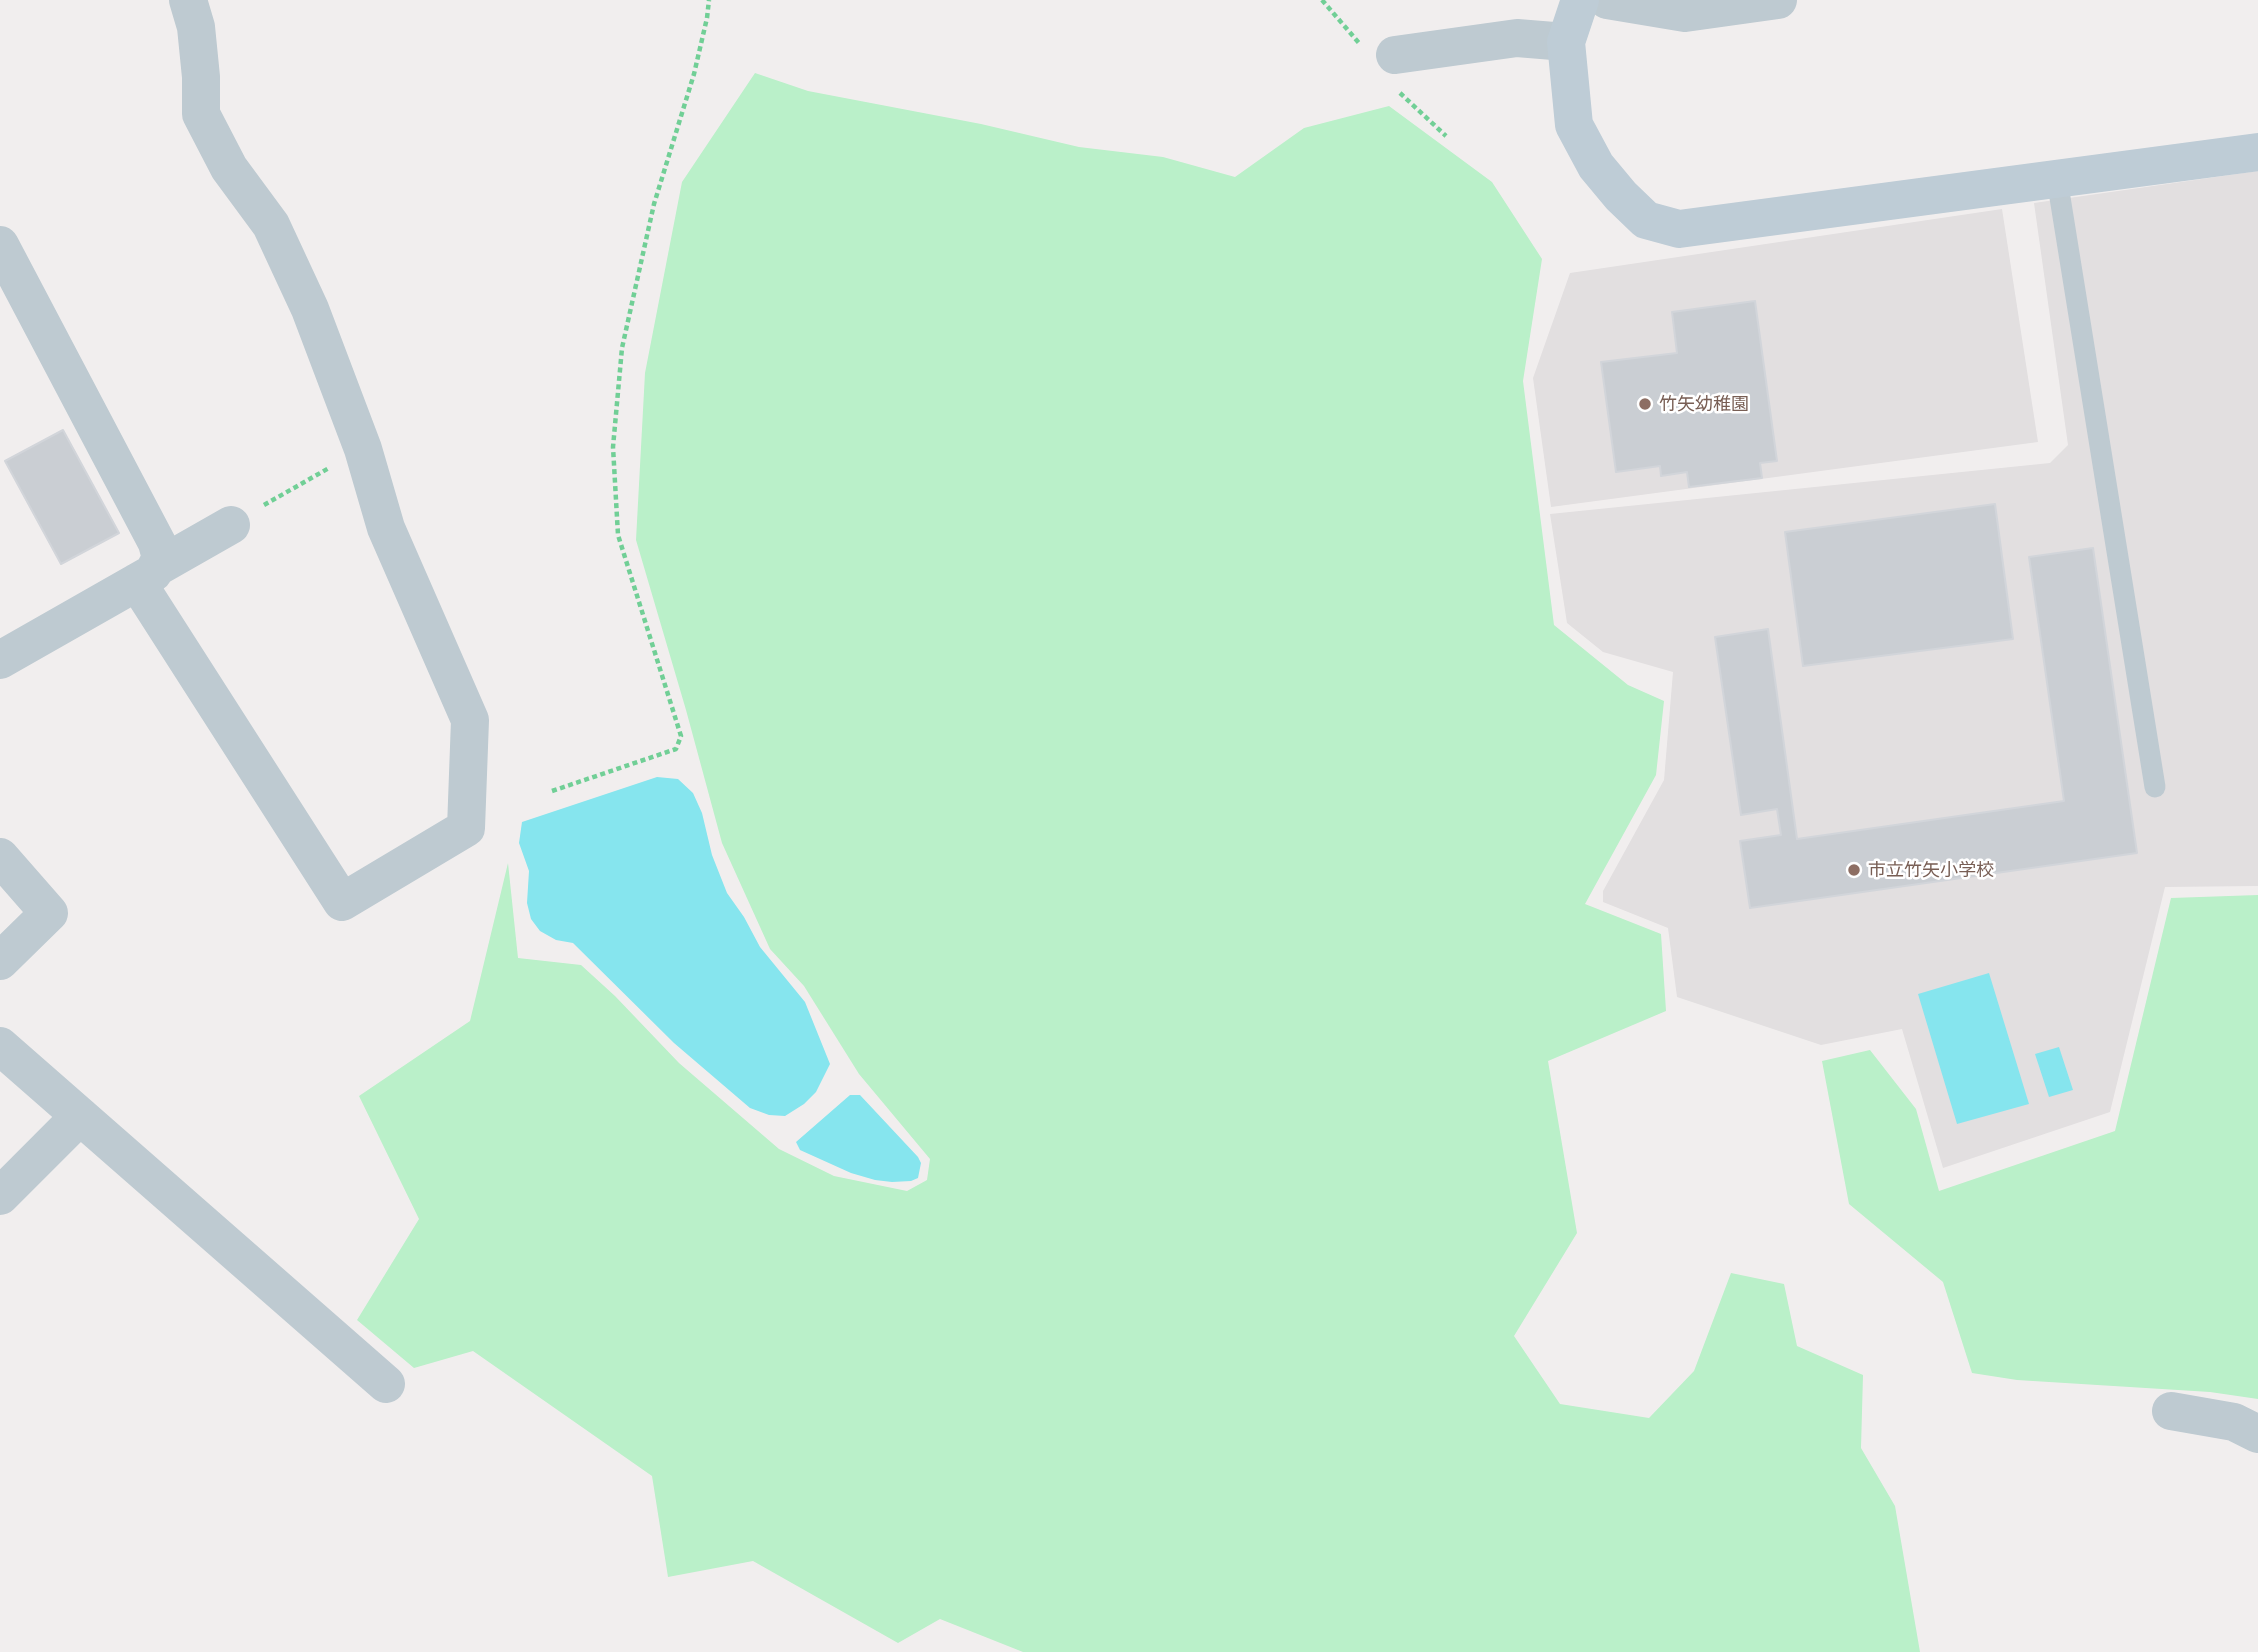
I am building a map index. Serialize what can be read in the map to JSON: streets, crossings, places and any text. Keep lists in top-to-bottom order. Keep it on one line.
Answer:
{"places":["竹矢幼稚園","市立竹矢小学校"]}
